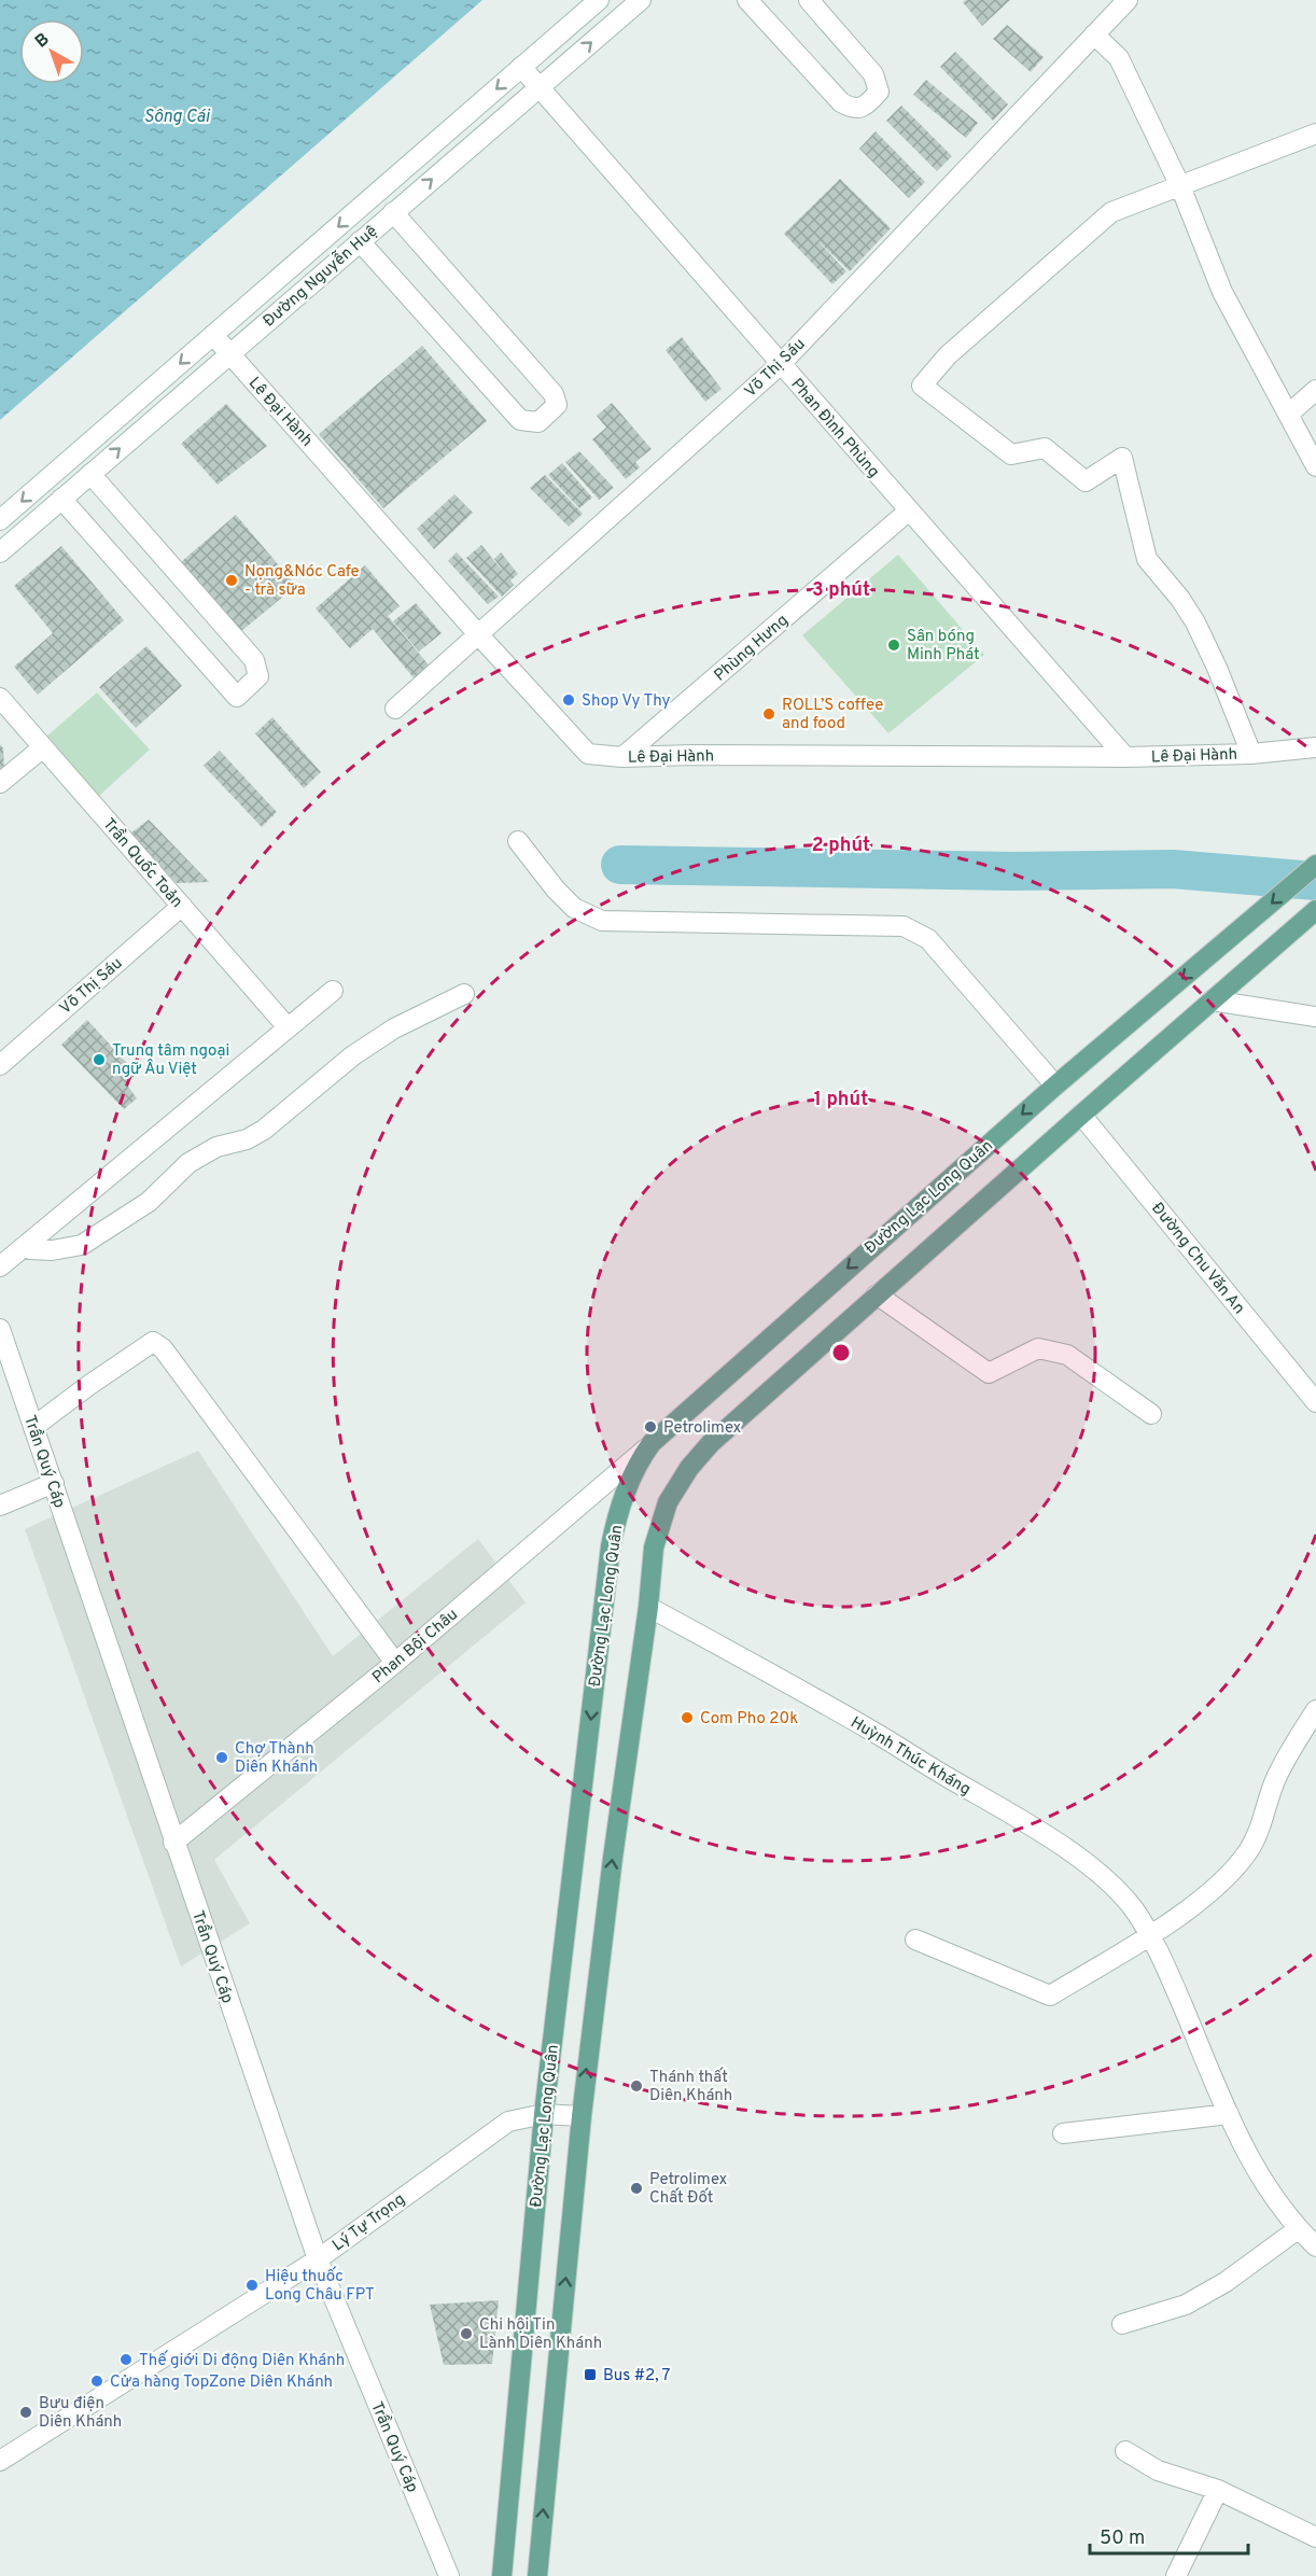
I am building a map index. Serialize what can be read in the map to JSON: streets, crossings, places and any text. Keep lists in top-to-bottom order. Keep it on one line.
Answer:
{"streets":{"main road":["Đường Lạc Long Quân"],"street":["Đường Nguyễn Huệ","Võ Thị Sáu","Lê Đại Hành","Phan Đình Phùng","Phùng Hưng","Trần Quốc Toản","Đường Chu Văn An","Trần Quý Cáp","Phan Bội Châu","Huỳnh Thúc Kháng","Lý Tự Trọng"]},"crossings":[["Đường Nguyễn Huệ","Lê Đại Hành"],["Đường Nguyễn Huệ","Phan Đình Phùng"],["Võ Thị Sáu","Lê Đại Hành"],["Võ Thị Sáu","Phan Đình Phùng"],["Võ Thị Sáu","Trần Quốc Toản"],["Lê Đại Hành","Phan Đình Phùng"],["Lê Đại Hành","Phùng Hưng"],["Phan Đình Phùng","Phùng Hưng"],["Đường Lạc Long Quân","Phan Bội Châu"],["Đường Lạc Long Quân","Lý Tự Trọng"],["Trần Quý Cáp","Phan Bội Châu"],["Trần Quý Cáp","Lý Tự Trọng"]],"water":["Sông Cái"],"places":{"other":["Nọng&Nóc Cafe - trà sữa","Sân bóng Minh Phát","Shop Vy Thy","ROLL’S coffee and food","Trung tâm ngoại ngữ Âu Việt","Petrolimex","Com Pho 20k","Chợ Thành Diên Khánh","Thánh thất Diên Khánh","Petrolimex Chất Đốt","Hiệu thuốc Long Châu FPT","Chi hội Tin Lành Diên Khánh","Thế giới Di động Diên Khánh","Cửa hàng TopZone Diên Khánh","Bưu điện Diên Khánh"],"transit":["Bus #2, 7"]},"scale_bar":"50 m","north":"top left","rings":["3 phút","2 phút","1 phút"]}
